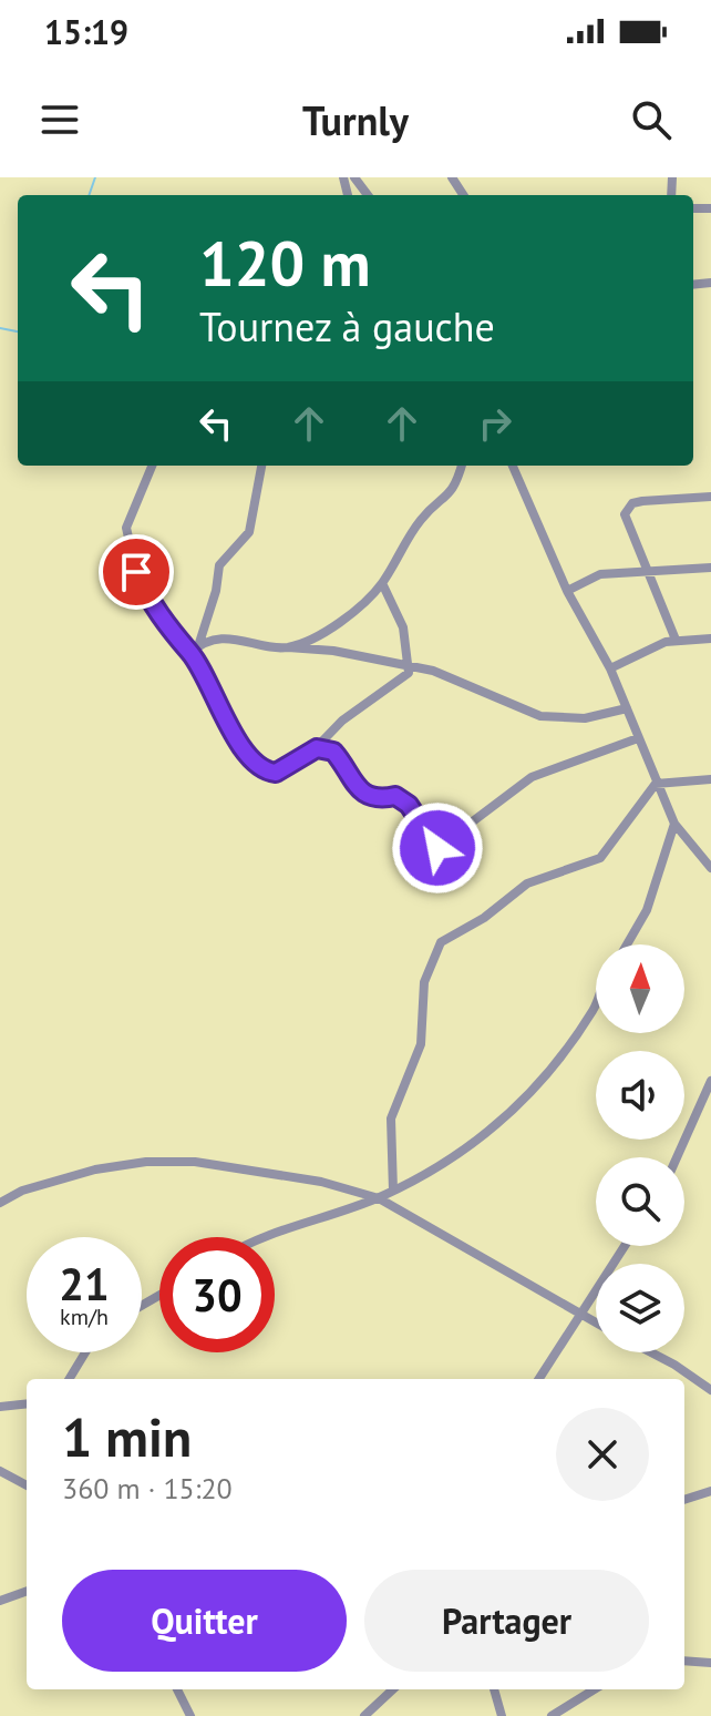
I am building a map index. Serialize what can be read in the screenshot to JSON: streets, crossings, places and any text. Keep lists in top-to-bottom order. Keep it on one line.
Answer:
{"north":"top","page":{"status":"15:19","header":"Turnly","turn":["120 m","Tournez à gauche"],"speed":"21 km/h","limit":"30","heading":["1 min","360 m · 15:20"],"buttons":["Quitter","Partager"]}}
